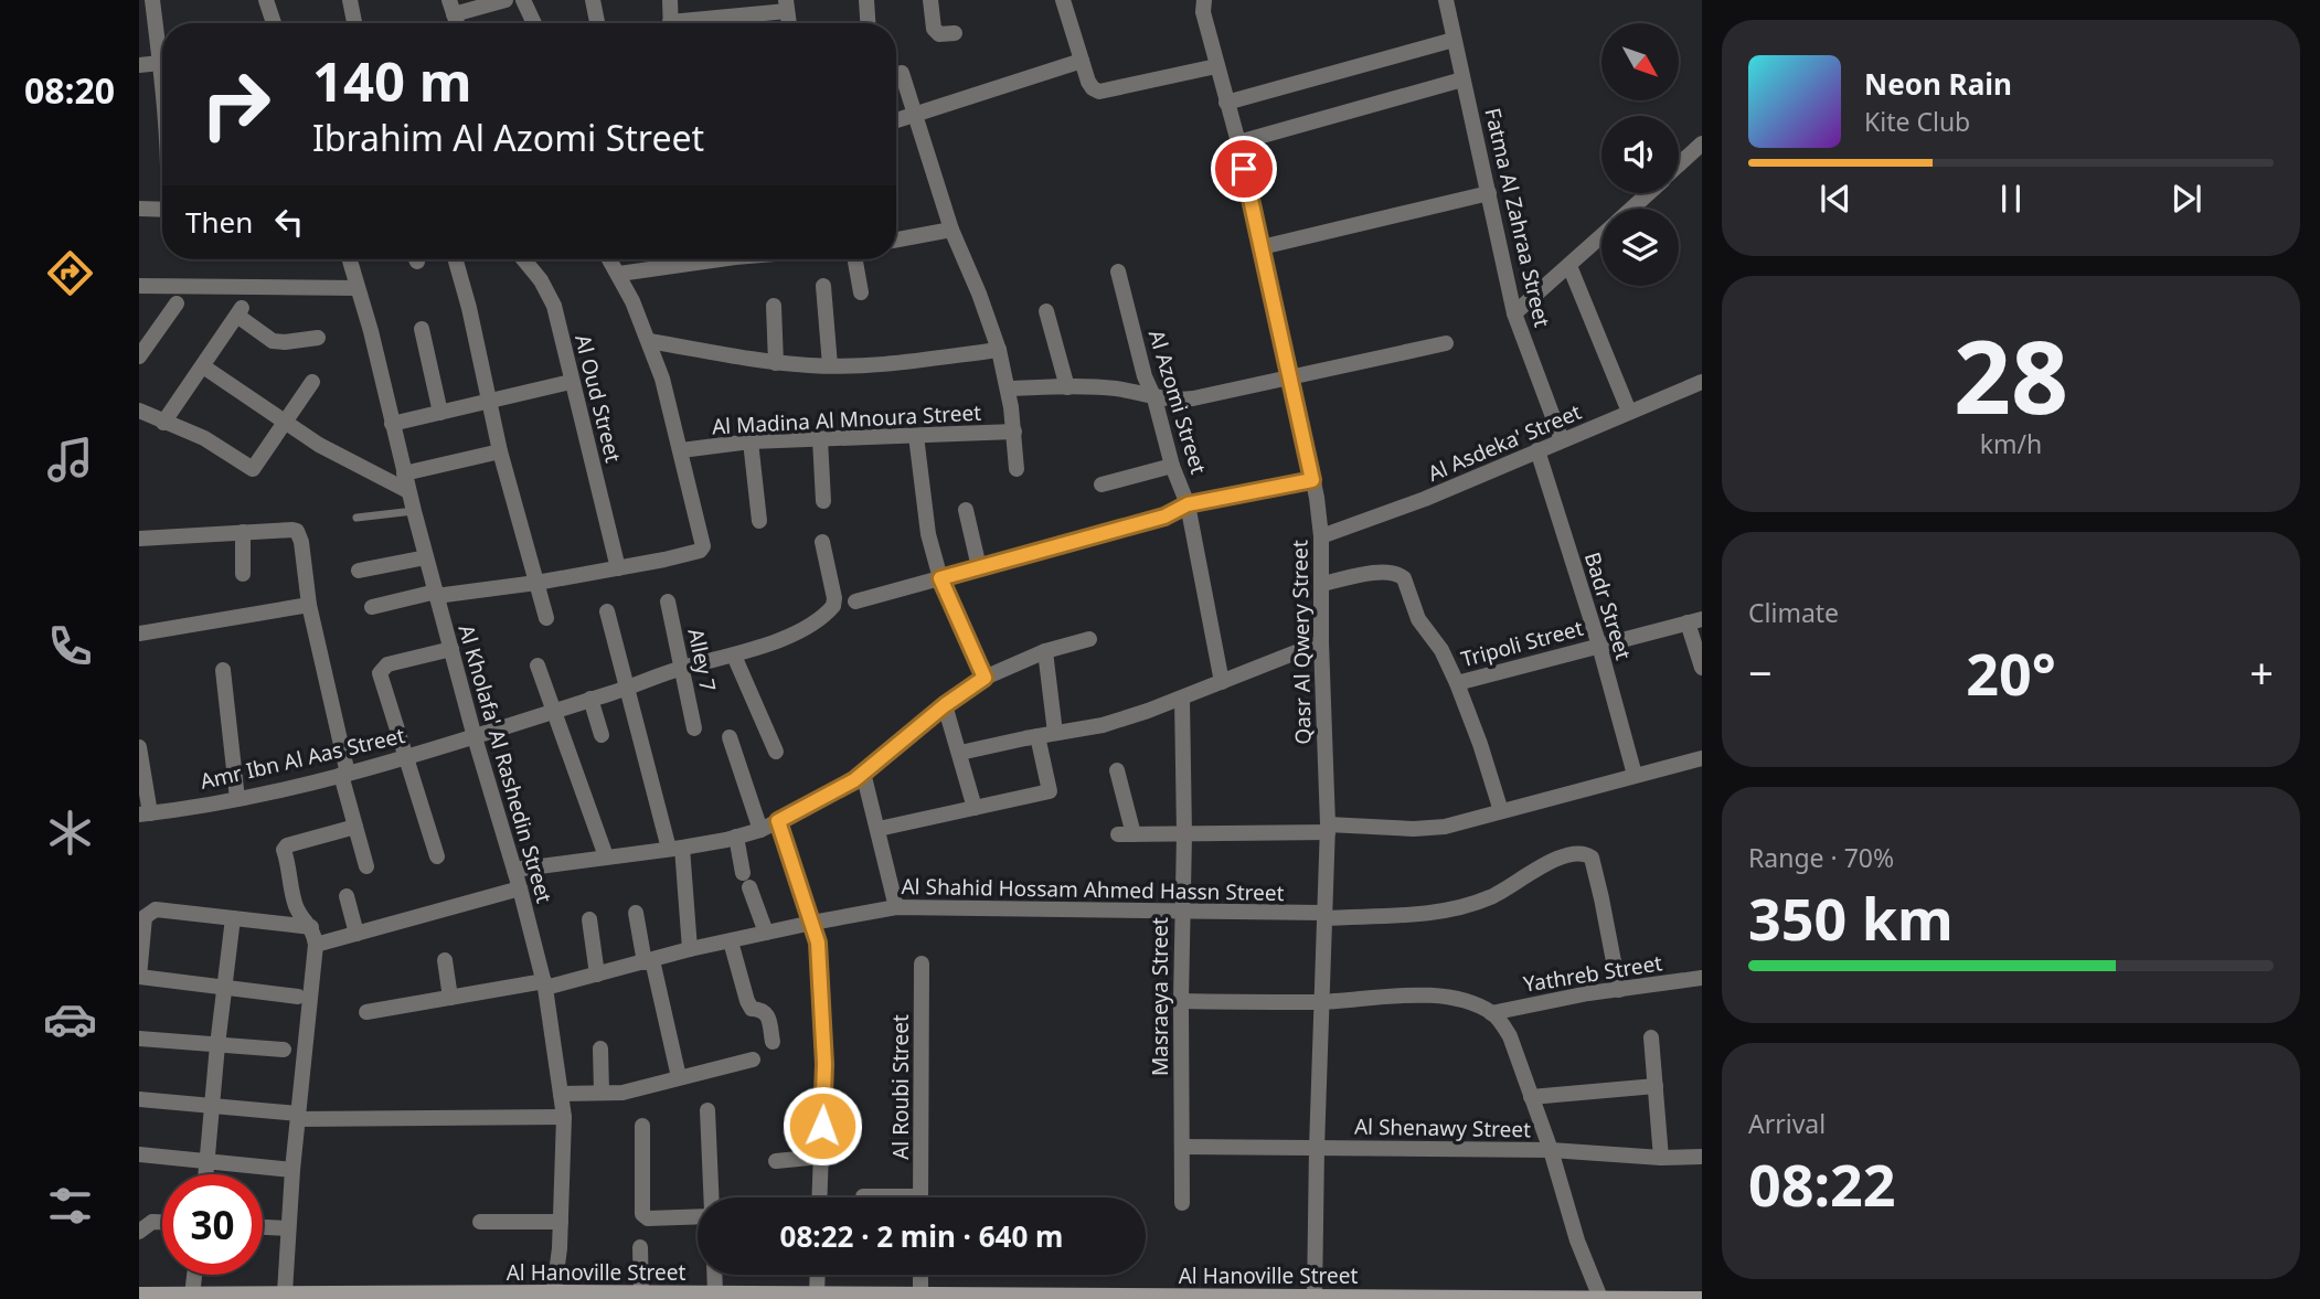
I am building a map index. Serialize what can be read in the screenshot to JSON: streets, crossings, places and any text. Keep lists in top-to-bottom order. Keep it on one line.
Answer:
{"streets":{"street":["Fatma Al Zahraa Street","Al Oud Street","Al Azomi Street","Al Madina Al Mnoura Street","Al Asdeka' Street","Badr Street","Qasr Al Qwery Street","Tripoli Street","Alley 7","Amr Ibn Al Aas Street","Al Kholafa' Al Rashedin Street","Al Shahid Hossam Ahmed Hassn Street","Yathreb Street","Masraeya Street","Al Roubi Street","Al Shenawy Street","Al Hanoville Street"]},"crossings":[["Fatma Al Zahraa Street","Al Asdeka' Street"],["Al Azomi Street","Al Madina Al Mnoura Street"],["Al Madina Al Mnoura Street","Qasr Al Qwery Street"],["Al Asdeka' Street","Badr Street"],["Al Asdeka' Street","Qasr Al Qwery Street"],["Badr Street","Tripoli Street"],["Qasr Al Qwery Street","Al Shahid Hossam Ahmed Hassn Street"],["Qasr Al Qwery Street","Al Shenawy Street"],["Qasr Al Qwery Street","Al Hanoville Street"],["Alley 7","Amr Ibn Al Aas Street"],["Amr Ibn Al Aas Street","Al Kholafa' Al Rashedin Street"],["Al Kholafa' Al Rashedin Street","Al Shahid Hossam Ahmed Hassn Street"],["Al Kholafa' Al Rashedin Street","Al Hanoville Street"],["Al Shahid Hossam Ahmed Hassn Street","Yathreb Street"],["Al Shahid Hossam Ahmed Hassn Street","Masraeya Street"],["Masraeya Street","Al Shenawy Street"]],"north":"bottom right","page":{"tabs":"08:20","turn":["140 m","Ibrahim Al Azomi Street"],"song":["Neon Rain","Kite Club"],"then":"Then","tile":[["28","km/h"],"Climate",["Range · 70%","350 km"],["Arrival","08:22"]],"heat":["−","20°","+"],"limit":"30","trip":"08:22 · 2 min · 640 m"}}
